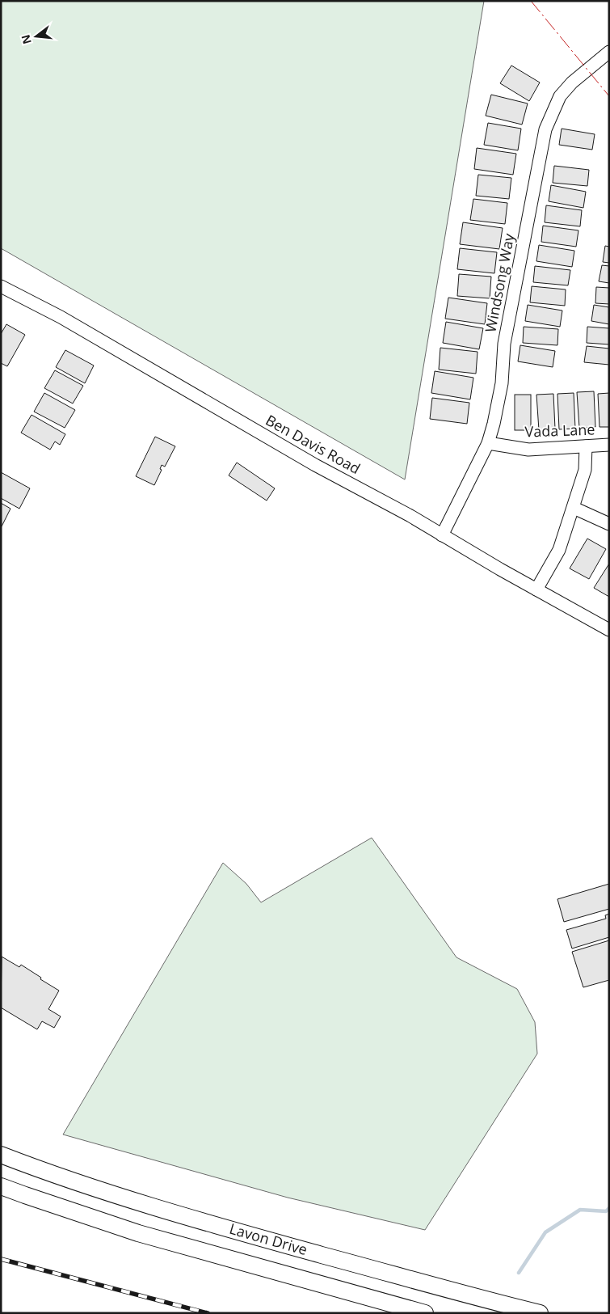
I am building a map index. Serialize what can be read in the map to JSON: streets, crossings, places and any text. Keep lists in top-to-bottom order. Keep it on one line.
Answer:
{"streets":{"main road":["Lavon Drive"],"street":["Windsong Way","Vada Lane","Ben Davis Road"]},"crossings":[["Windsong Way","Vada Lane"],["Windsong Way","Ben Davis Road"]],"north":"left"}
